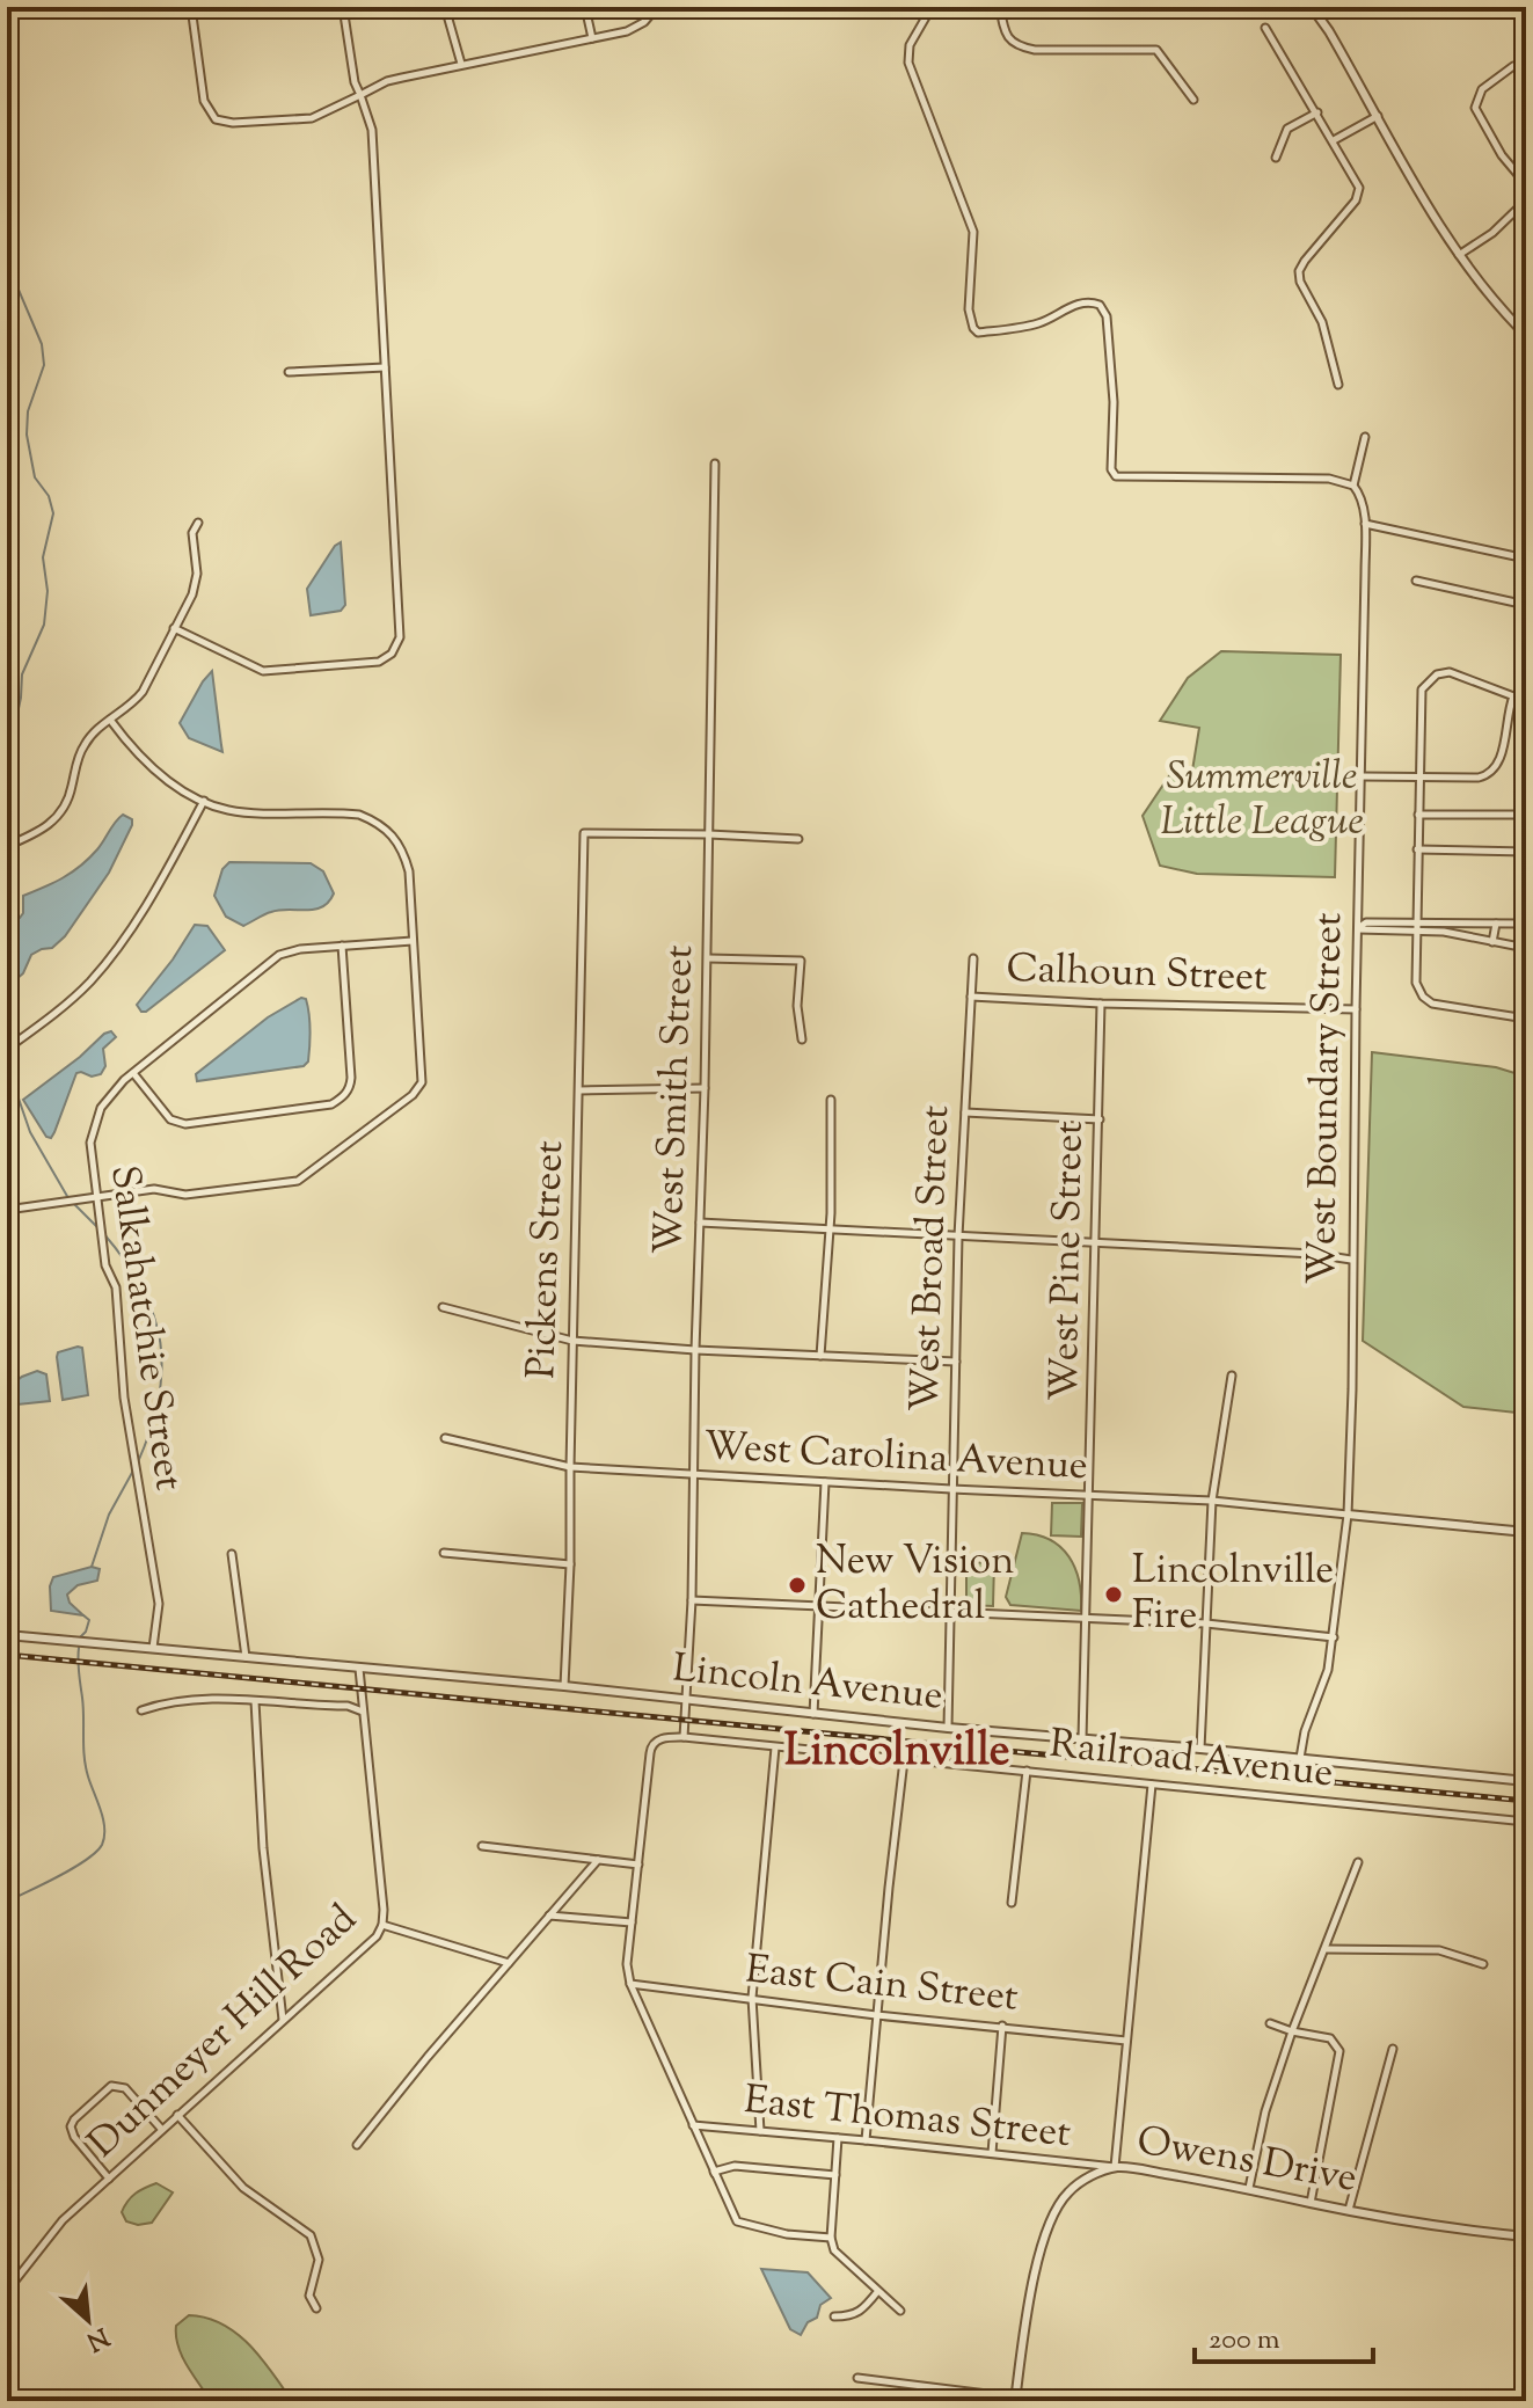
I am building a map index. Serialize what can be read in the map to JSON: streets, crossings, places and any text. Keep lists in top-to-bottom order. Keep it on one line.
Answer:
{"streets":{"street":["Calhoun Street","West Boundary Street","West Smith Street","West Broad Street","Pickens Street","West Pine Street","Salkahatchie Street","West Carolina Avenue","Lincoln Avenue","Railroad Avenue","East Cain Street","Dunmeyer Hill Road","East Thomas Street","Owens Drive"]},"crossings":[["Calhoun Street","West Boundary Street"],["Calhoun Street","West Broad Street"],["Calhoun Street","West Pine Street"],["West Boundary Street","West Carolina Avenue"],["West Boundary Street","Lincoln Avenue"],["West Smith Street","Pickens Street"],["West Smith Street","West Carolina Avenue"],["West Smith Street","Lincoln Avenue"],["West Smith Street","Railroad Avenue"],["West Broad Street","West Carolina Avenue"],["West Broad Street","Lincoln Avenue"],["Pickens Street","West Carolina Avenue"],["Pickens Street","Lincoln Avenue"],["West Pine Street","West Carolina Avenue"],["West Pine Street","Lincoln Avenue"],["Salkahatchie Street","Lincoln Avenue"],["Lincoln Avenue","Dunmeyer Hill Road"],["East Thomas Street","Owens Drive"]],"districts":["Lincolnville"],"parks":["Summerville Little League"],"places":["New Vision Cathedral","Lincolnville Fire"],"scale_bar":"200 m","north":"bottom right"}
